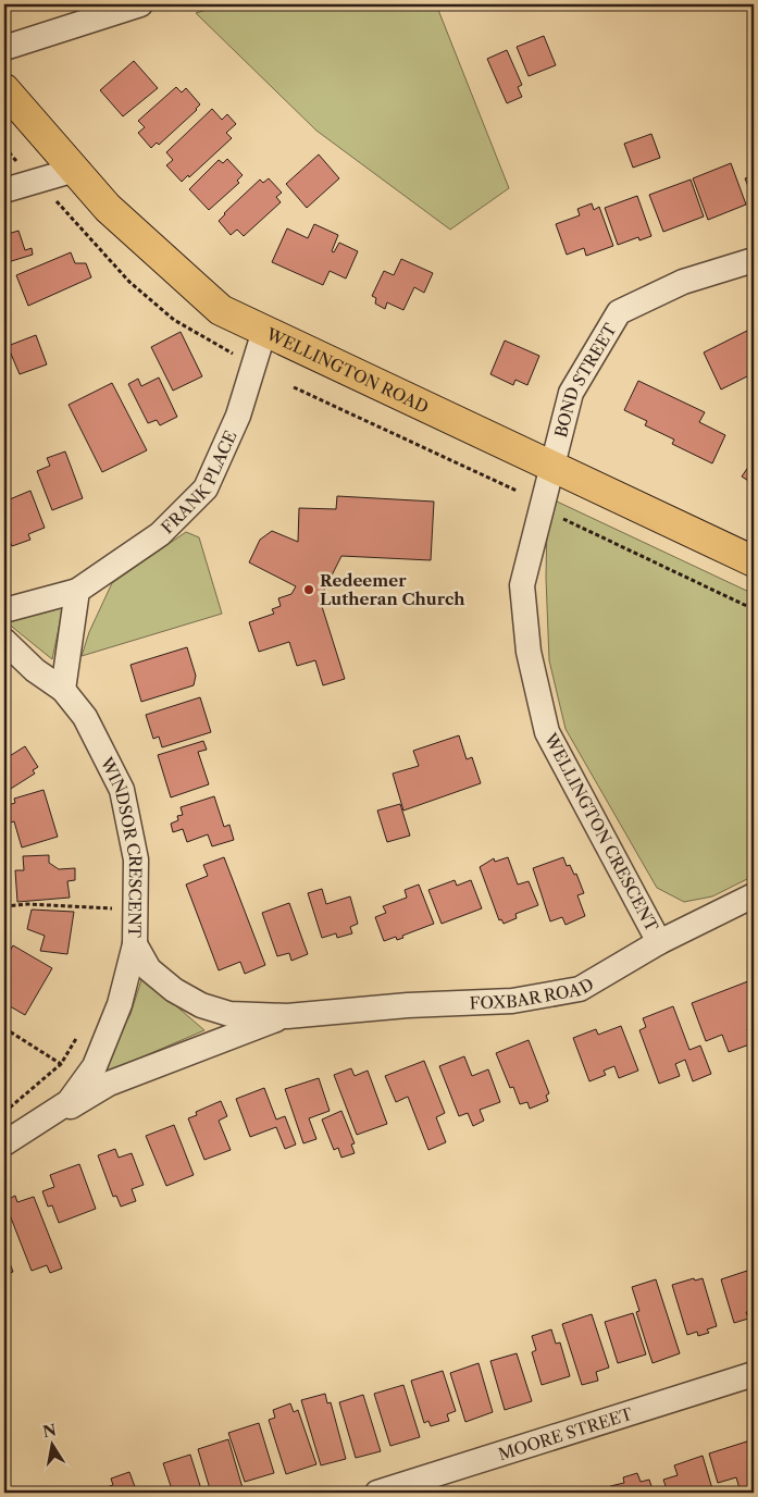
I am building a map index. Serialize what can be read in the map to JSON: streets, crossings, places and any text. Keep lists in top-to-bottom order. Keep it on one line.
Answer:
{"streets":{"main road":["WELLINGTON ROAD"],"street":["BOND STREET","FRANK PLACE","WELLINGTON CRESCENT","WINDSOR CRESCENT","FOXBAR ROAD","MOORE STREET"]},"crossings":[["WELLINGTON ROAD","BOND STREET"],["WELLINGTON ROAD","FRANK PLACE"],["WELLINGTON ROAD","WELLINGTON CRESCENT"],["BOND STREET","WELLINGTON CRESCENT"],["WELLINGTON CRESCENT","FOXBAR ROAD"],["WINDSOR CRESCENT","FOXBAR ROAD"]],"places":["Redeemer Lutheran Church"],"north":"top"}
